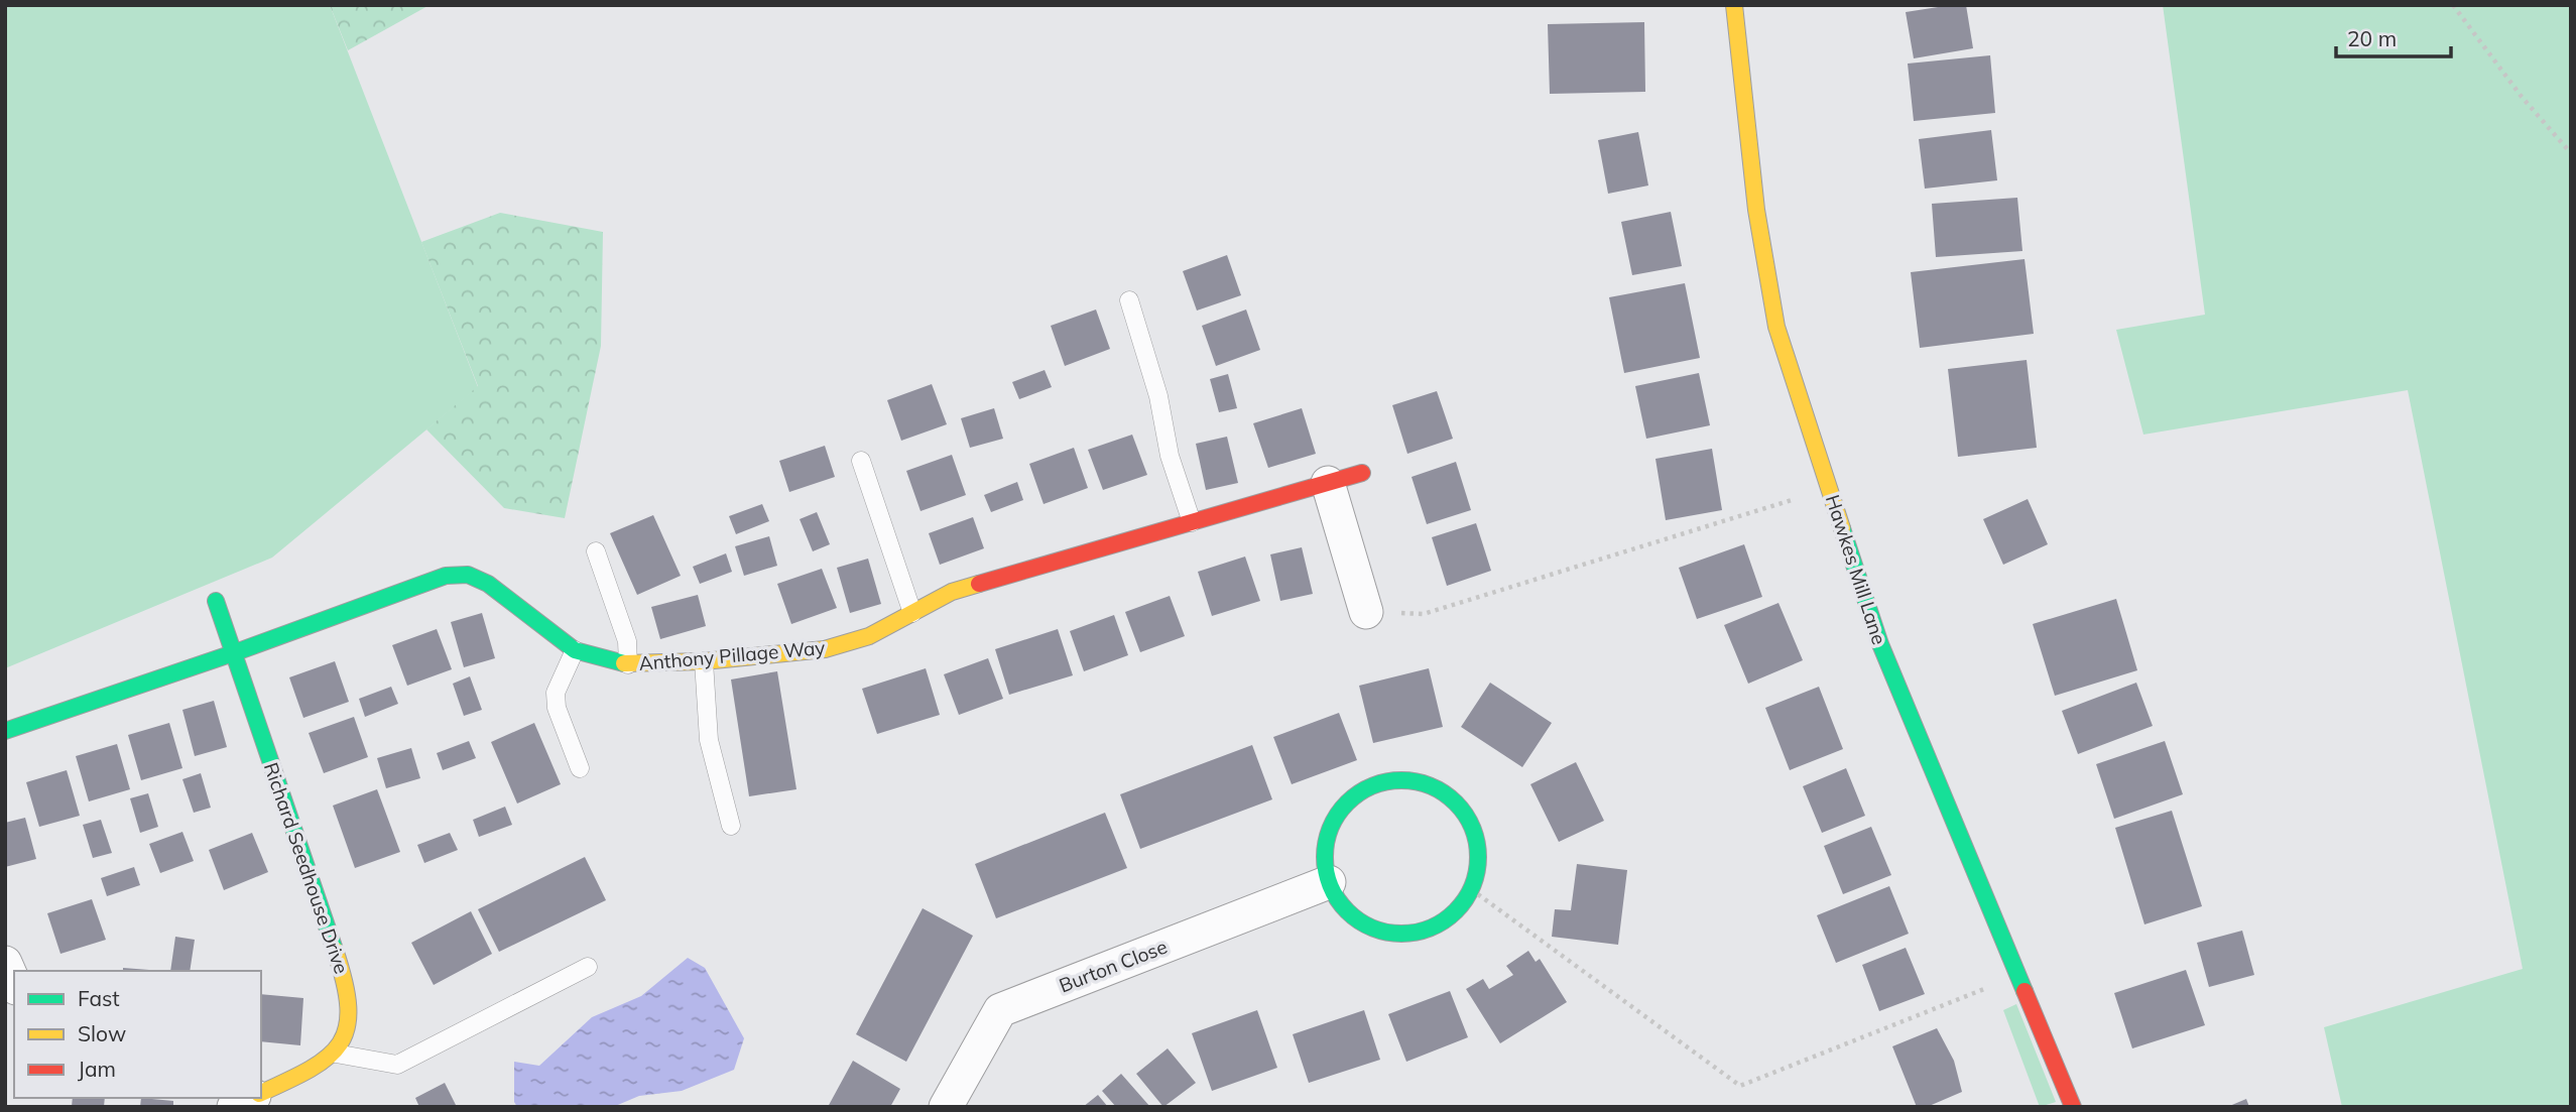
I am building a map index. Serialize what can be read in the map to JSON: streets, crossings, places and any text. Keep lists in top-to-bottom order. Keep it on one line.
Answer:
{"streets":{"street":["Hawkes Mill Lane","Anthony Pillage Way","Richard Seedhouse Drive","Burton Close"]},"crossings":[["Anthony Pillage Way","Richard Seedhouse Drive"]],"legend":["Fast","Slow","Jam"],"scale_bar":"20 m"}
